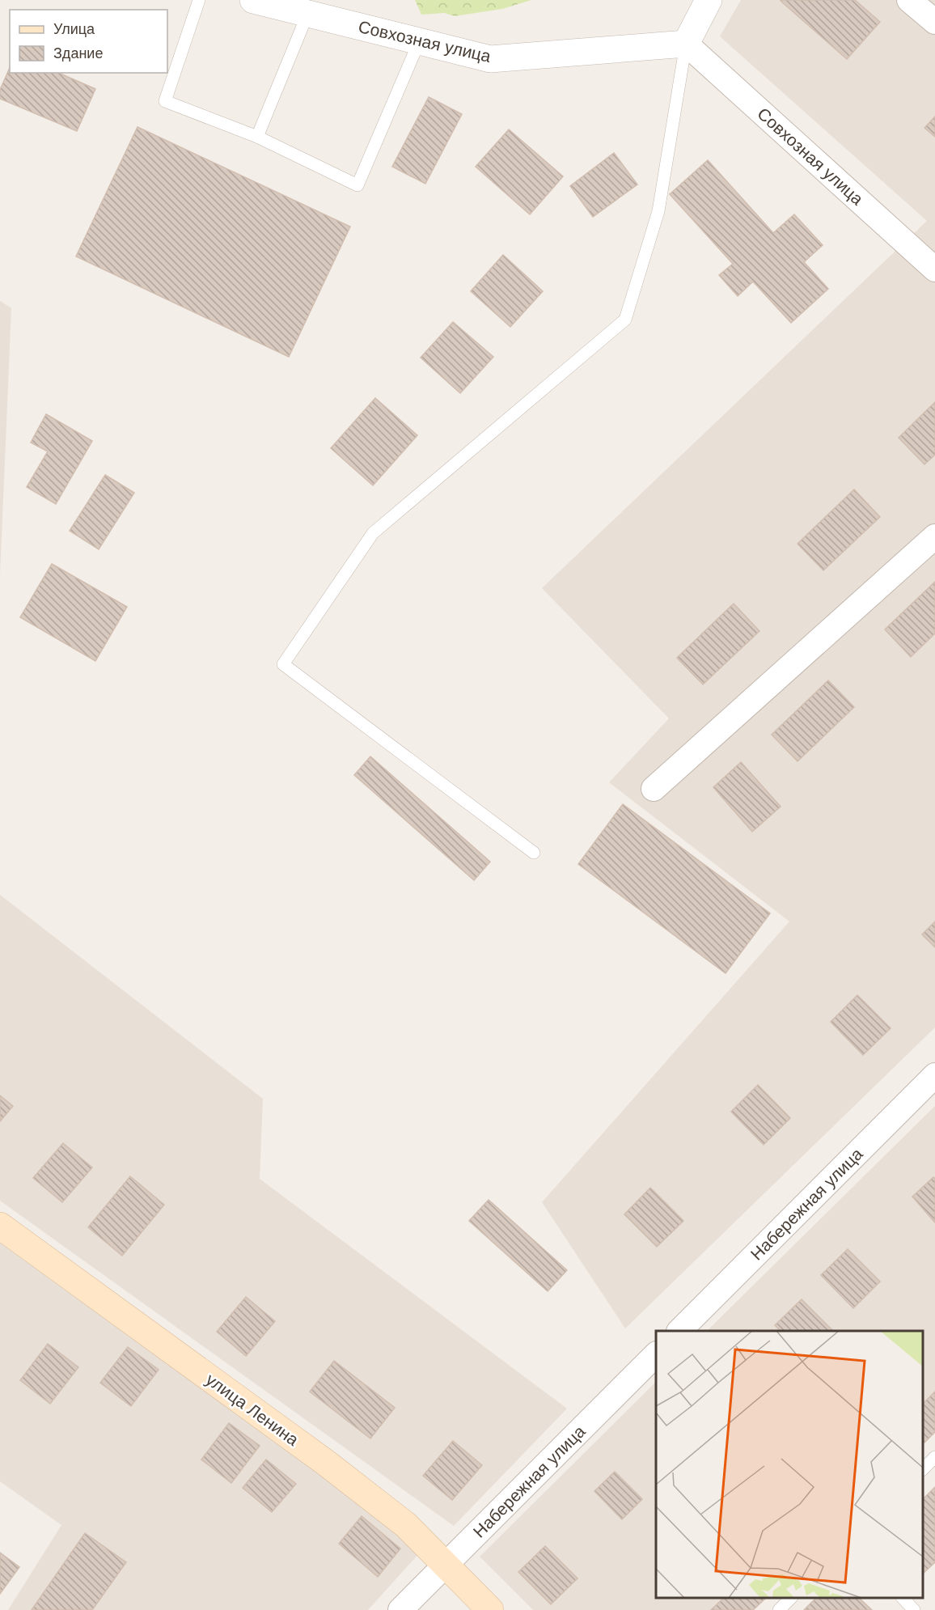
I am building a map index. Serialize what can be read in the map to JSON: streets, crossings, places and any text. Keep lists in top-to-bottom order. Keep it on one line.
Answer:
{"streets":{"main road":["улица Ленина"],"street":["Совхозная улица","Набережная улица"]},"crossings":[["Набережная улица","улица Ленина"]],"legend":["Улица","Здание"]}
